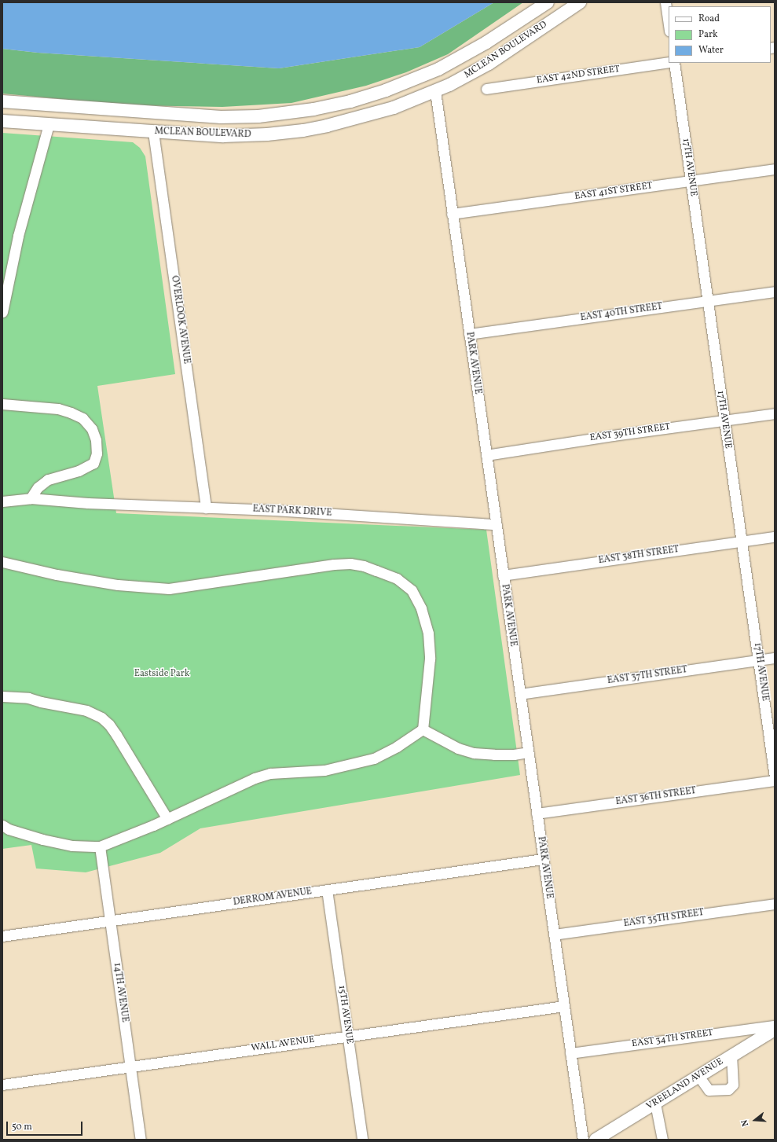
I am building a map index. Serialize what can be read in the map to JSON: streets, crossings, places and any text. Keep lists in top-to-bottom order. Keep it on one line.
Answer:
{"streets":{"main road":["MCLEAN BOULEVARD","VREELAND AVENUE"],"street":["EAST 42ND STREET","17TH AVENUE","EAST 41ST STREET","EAST 40TH STREET","OVERLOOK AVENUE","PARK AVENUE","EAST 39TH STREET","EAST PARK DRIVE","EAST 38TH STREET","EAST 37TH STREET","EAST 36TH STREET","DERROM AVENUE","EAST 35TH STREET","14TH AVENUE","15TH AVENUE","EAST 34TH STREET","WALL AVENUE"]},"crossings":[["MCLEAN BOULEVARD","OVERLOOK AVENUE"],["MCLEAN BOULEVARD","PARK AVENUE"],["17TH AVENUE","EAST 41ST STREET"],["17TH AVENUE","EAST 40TH STREET"],["17TH AVENUE","EAST 39TH STREET"],["17TH AVENUE","EAST 38TH STREET"],["17TH AVENUE","EAST 37TH STREET"],["EAST 41ST STREET","PARK AVENUE"],["EAST 40TH STREET","PARK AVENUE"],["OVERLOOK AVENUE","EAST PARK DRIVE"],["PARK AVENUE","EAST 39TH STREET"],["PARK AVENUE","EAST PARK DRIVE"],["PARK AVENUE","EAST 38TH STREET"],["PARK AVENUE","EAST 37TH STREET"],["PARK AVENUE","EAST 36TH STREET"],["PARK AVENUE","DERROM AVENUE"],["PARK AVENUE","EAST 35TH STREET"],["PARK AVENUE","EAST 34TH STREET"],["PARK AVENUE","WALL AVENUE"],["DERROM AVENUE","14TH AVENUE"],["DERROM AVENUE","15TH AVENUE"],["14TH AVENUE","WALL AVENUE"],["15TH AVENUE","WALL AVENUE"]],"parks":["Eastside Park"],"legend":["Road","Park","Water"],"scale_bar":"50 m","north":"left"}
